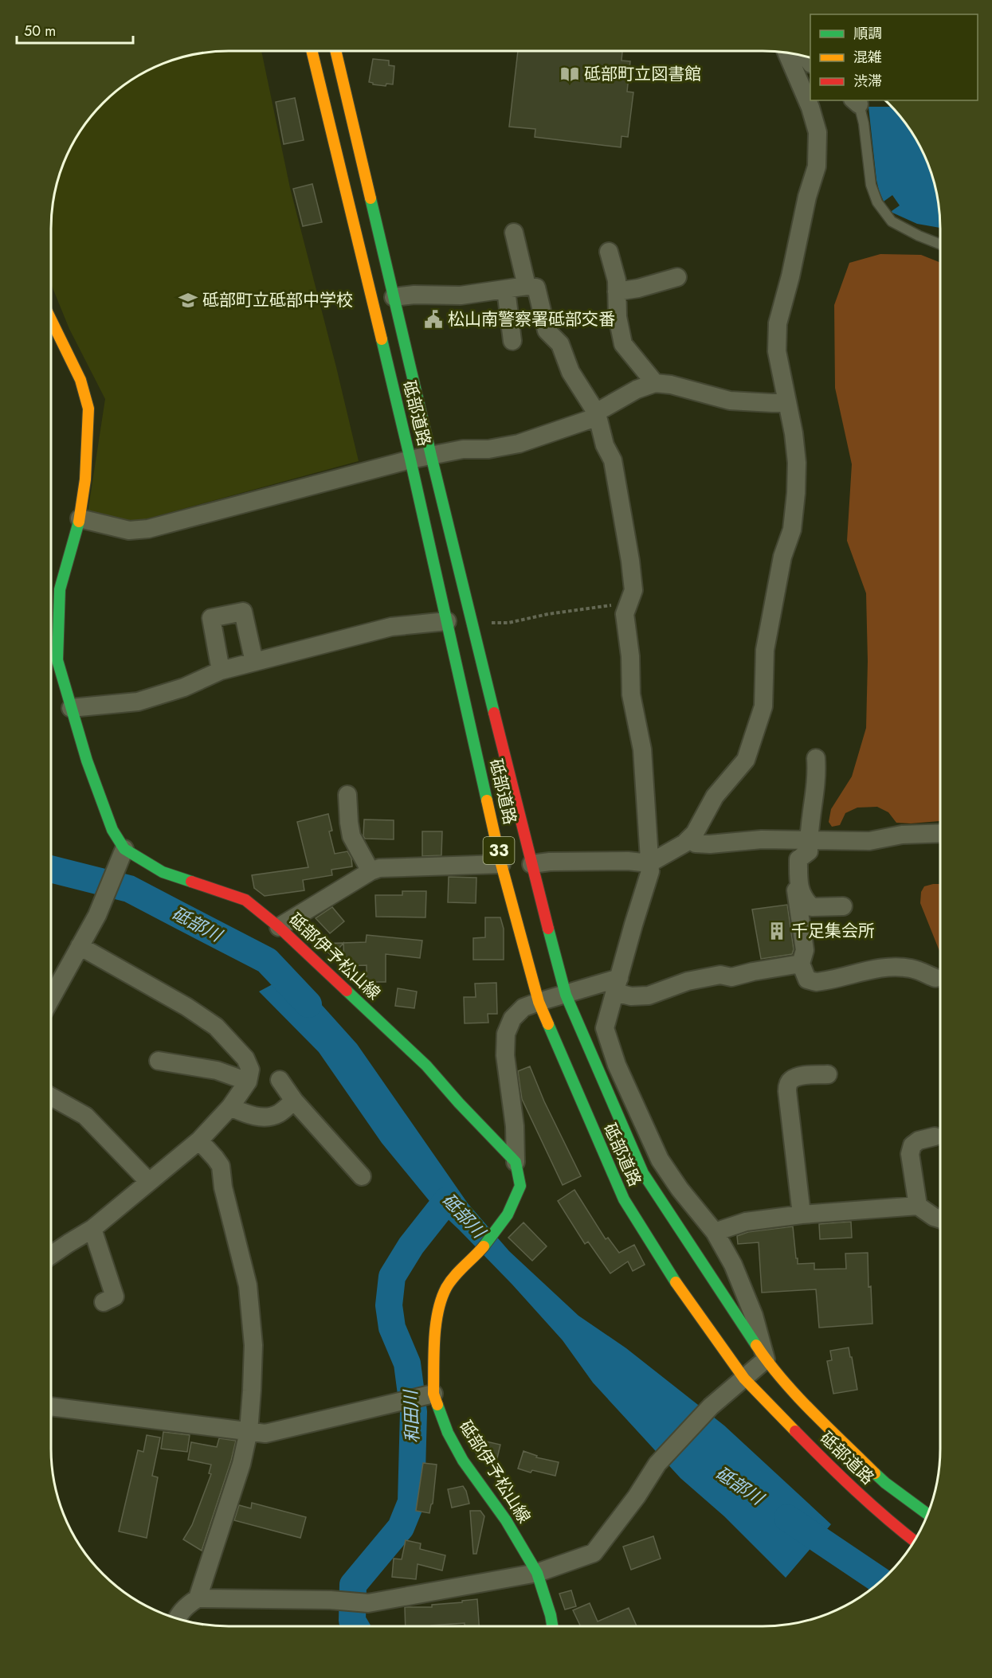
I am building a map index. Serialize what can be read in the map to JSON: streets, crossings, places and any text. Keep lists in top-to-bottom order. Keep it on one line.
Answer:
{"streets":{"main road":["砥部道路","33","砥部伊予松山線"]},"water":["砥部川","和田川"],"places":{"library":["砥部町立図書館"],"school or university":["砥部町立砥部中学校"],"public building":["松山南警察署砥部交番"],"building":["千足集会所"]},"legend":["順調","混雑","渋滞"],"scale_bar":"50 m"}
